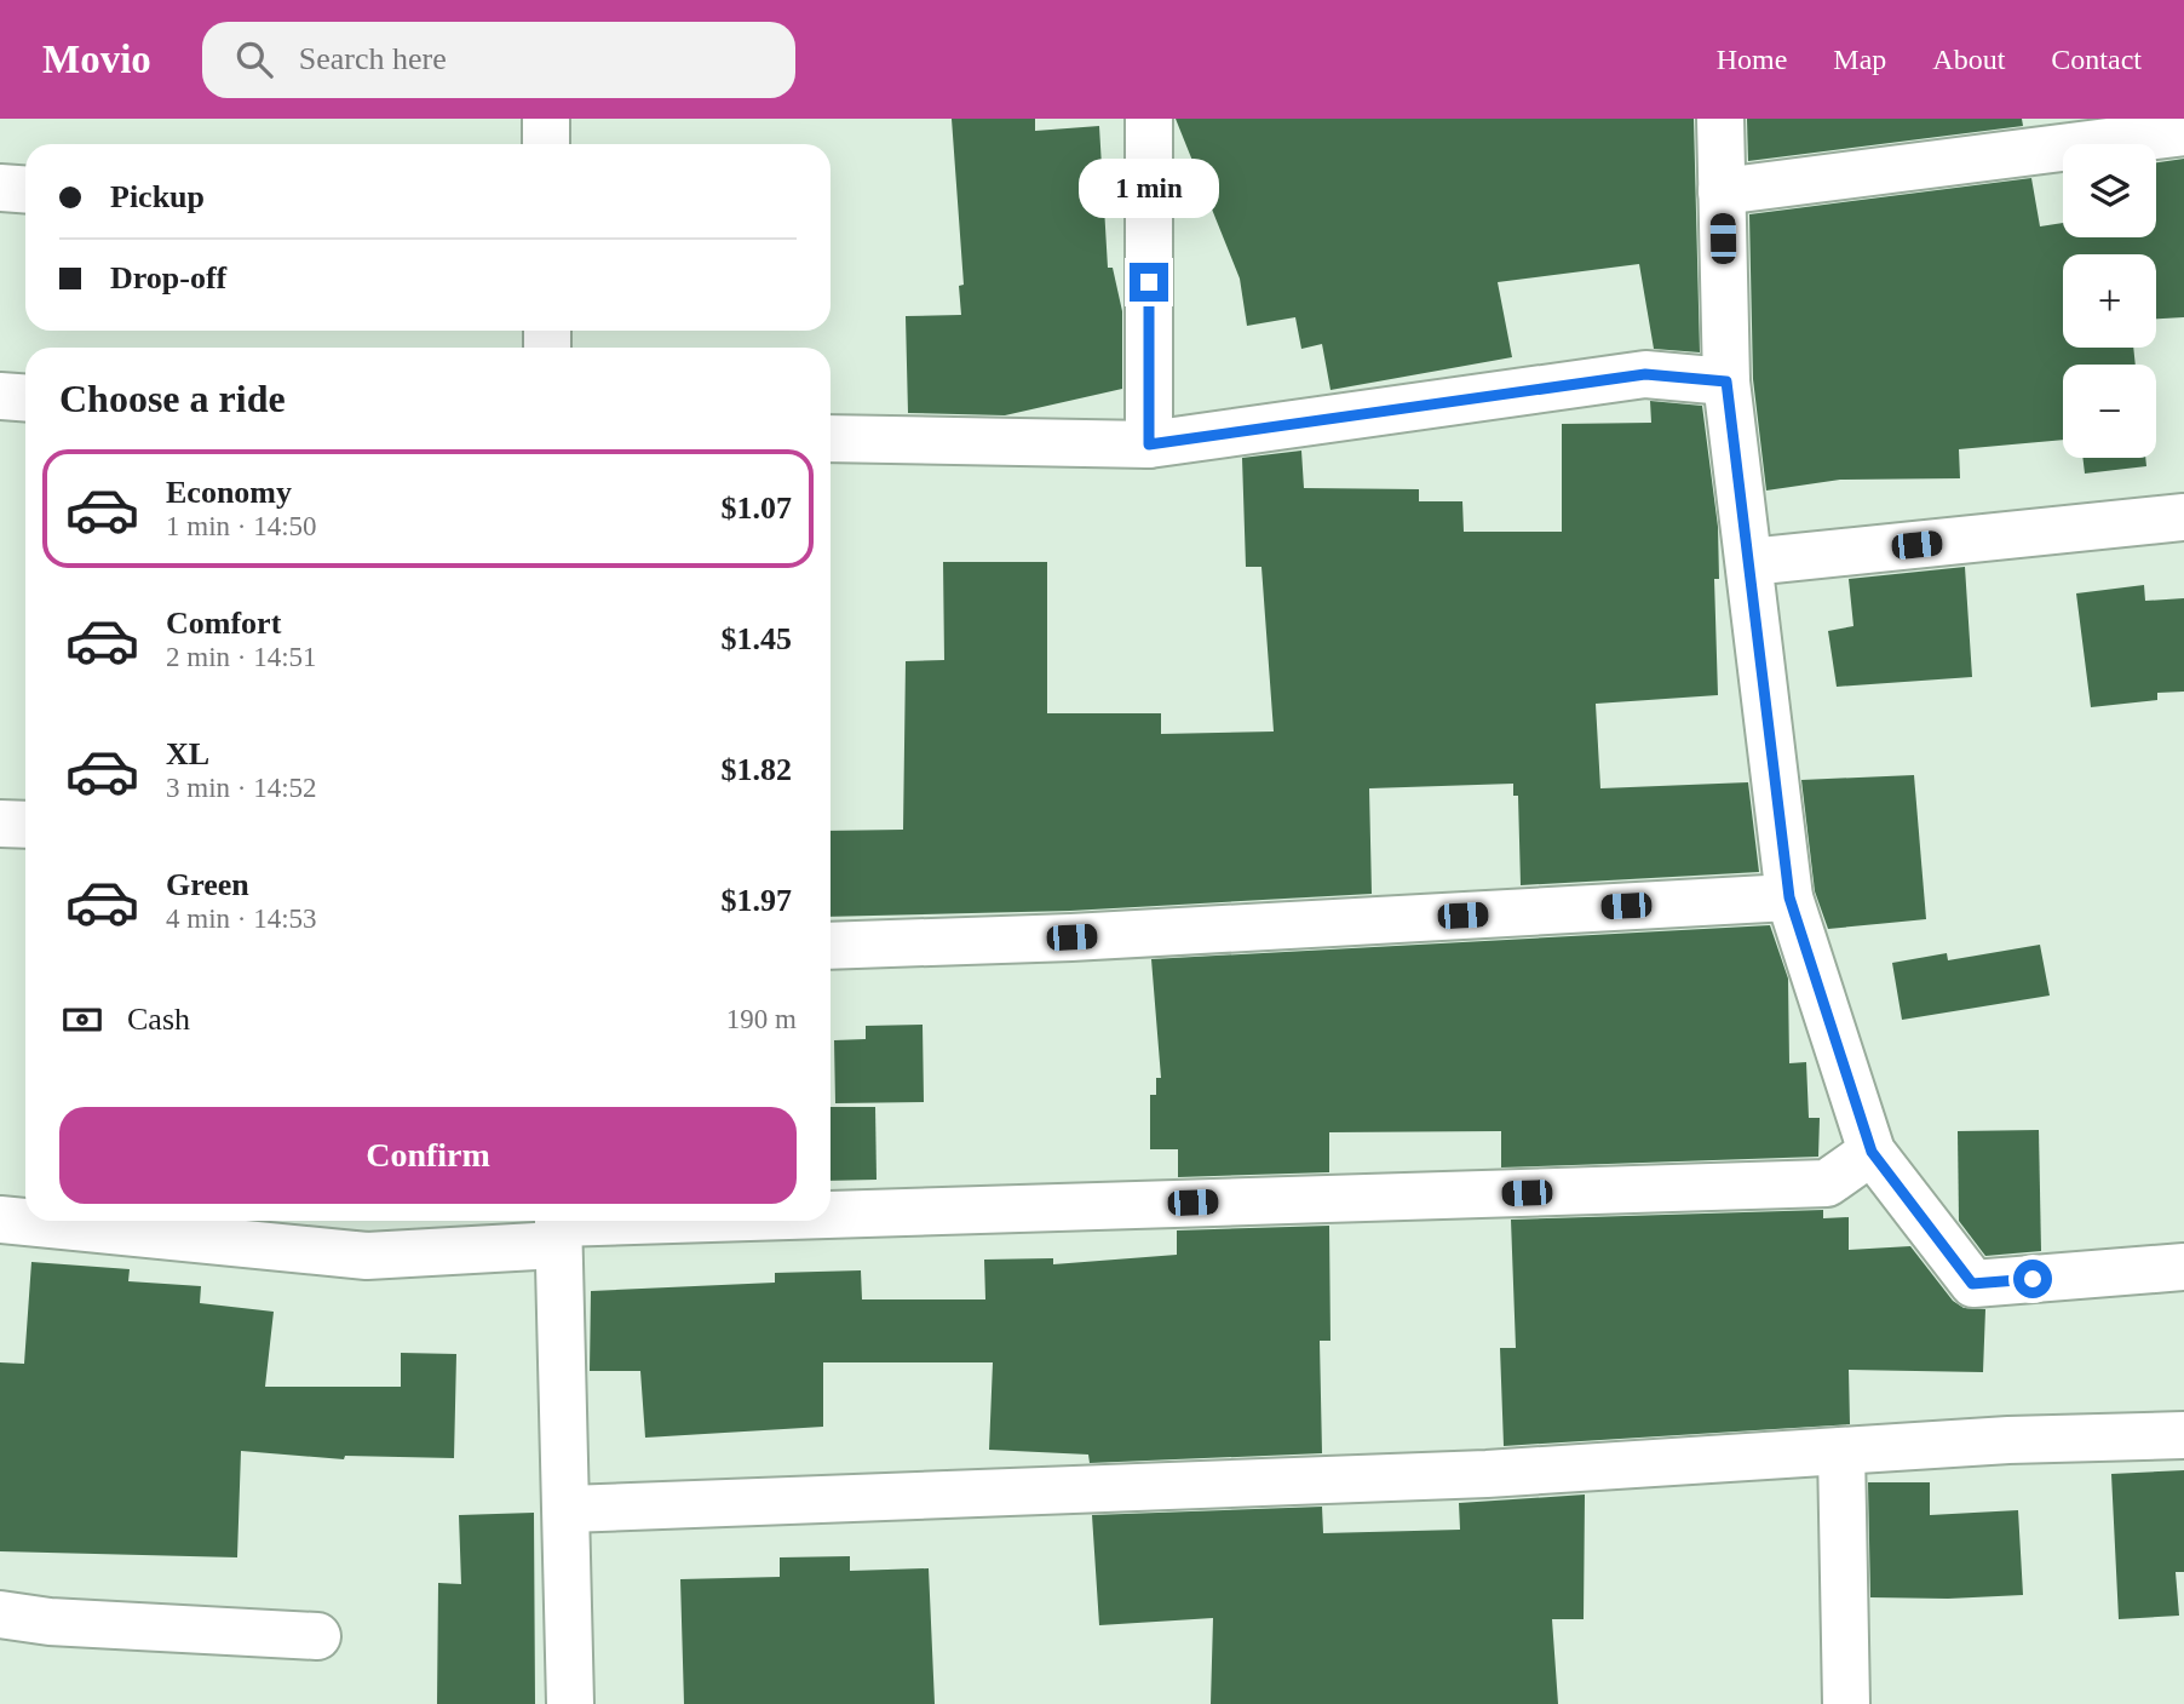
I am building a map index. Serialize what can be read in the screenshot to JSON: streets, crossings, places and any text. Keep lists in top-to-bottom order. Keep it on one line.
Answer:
{"page":{"header":"Movio","search":"Search here","nav":["Home","Map","About","Contact"],"map_buttons":["+","−"],"banner":["Pickup","Drop-off"],"bubble":"1 min","heading":"Choose a ride","list":[{"name":"Economy","note":"1 min · 14:50","value":"$1.07"},{"name":"Comfort","note":"2 min · 14:51","value":"$1.45"},{"name":"XL","note":"3 min · 14:52","value":"$1.82"},{"name":"Green","note":"4 min · 14:53","value":"$1.97"}],"pay":["Cash","190 m"],"buttons":"Confirm"}}
